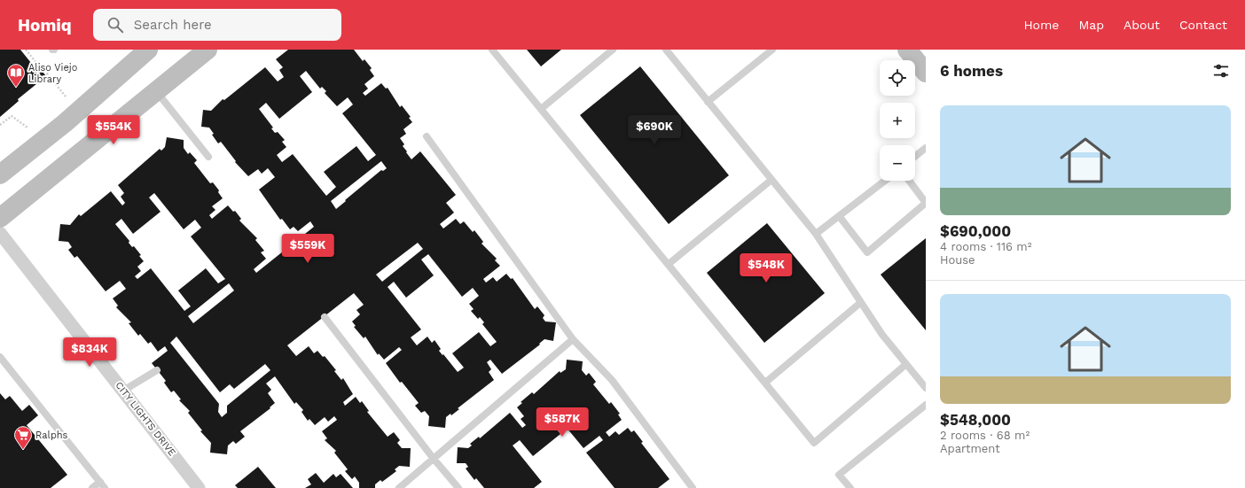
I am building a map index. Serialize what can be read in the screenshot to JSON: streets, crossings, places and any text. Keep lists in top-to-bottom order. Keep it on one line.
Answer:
{"streets":{"street":["CITY LIGHTS DRIVE"]},"places":{"library":["Aliso Viejo Library"],"supermarket":["Ralphs"]},"page":{"header":"Homiq","search":"Search here","nav":["Home","Map","About","Contact"],"heading":"6 homes","map_buttons":["+","−"],"list":[{"name":"$690,000","note":"4 rooms · 116 m² · House"},{"name":"$548,000","note":"2 rooms · 68 m² · Apartment"}],"price":["$554K","$690K","$559K","$548K","$834K","$587K"]}}
